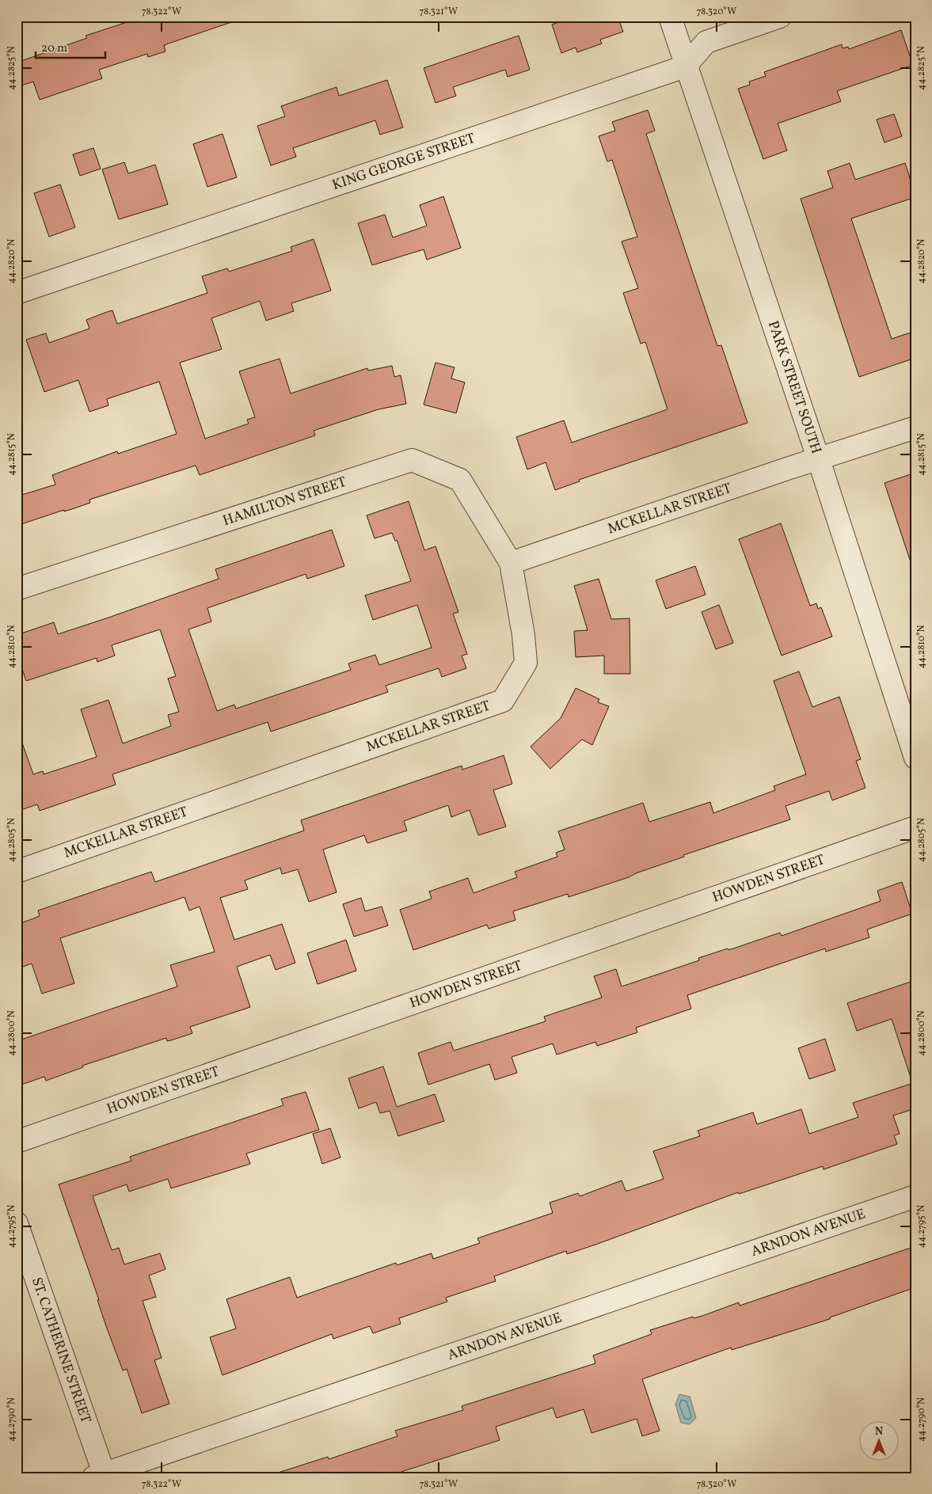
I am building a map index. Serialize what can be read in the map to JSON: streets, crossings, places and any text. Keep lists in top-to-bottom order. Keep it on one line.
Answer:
{"streets":{"street":["KING GEORGE STREET","PARK STREET SOUTH","HAMILTON STREET","MCKELLAR STREET","HOWDEN STREET","ARNDON AVENUE","ST. CATHERINE STREET"]},"crossings":[["KING GEORGE STREET","PARK STREET SOUTH"],["PARK STREET SOUTH","MCKELLAR STREET"],["HAMILTON STREET","MCKELLAR STREET"],["ARNDON AVENUE","ST. CATHERINE STREET"]],"scale_bar":"20 m","north":"top","coordinates":["78.322°W","78.321°W","78.320°W","44.2825°N","44.2820°N","44.2815°N","44.2810°N","44.2805°N","44.2800°N","44.2795°N","44.2790°N"]}
